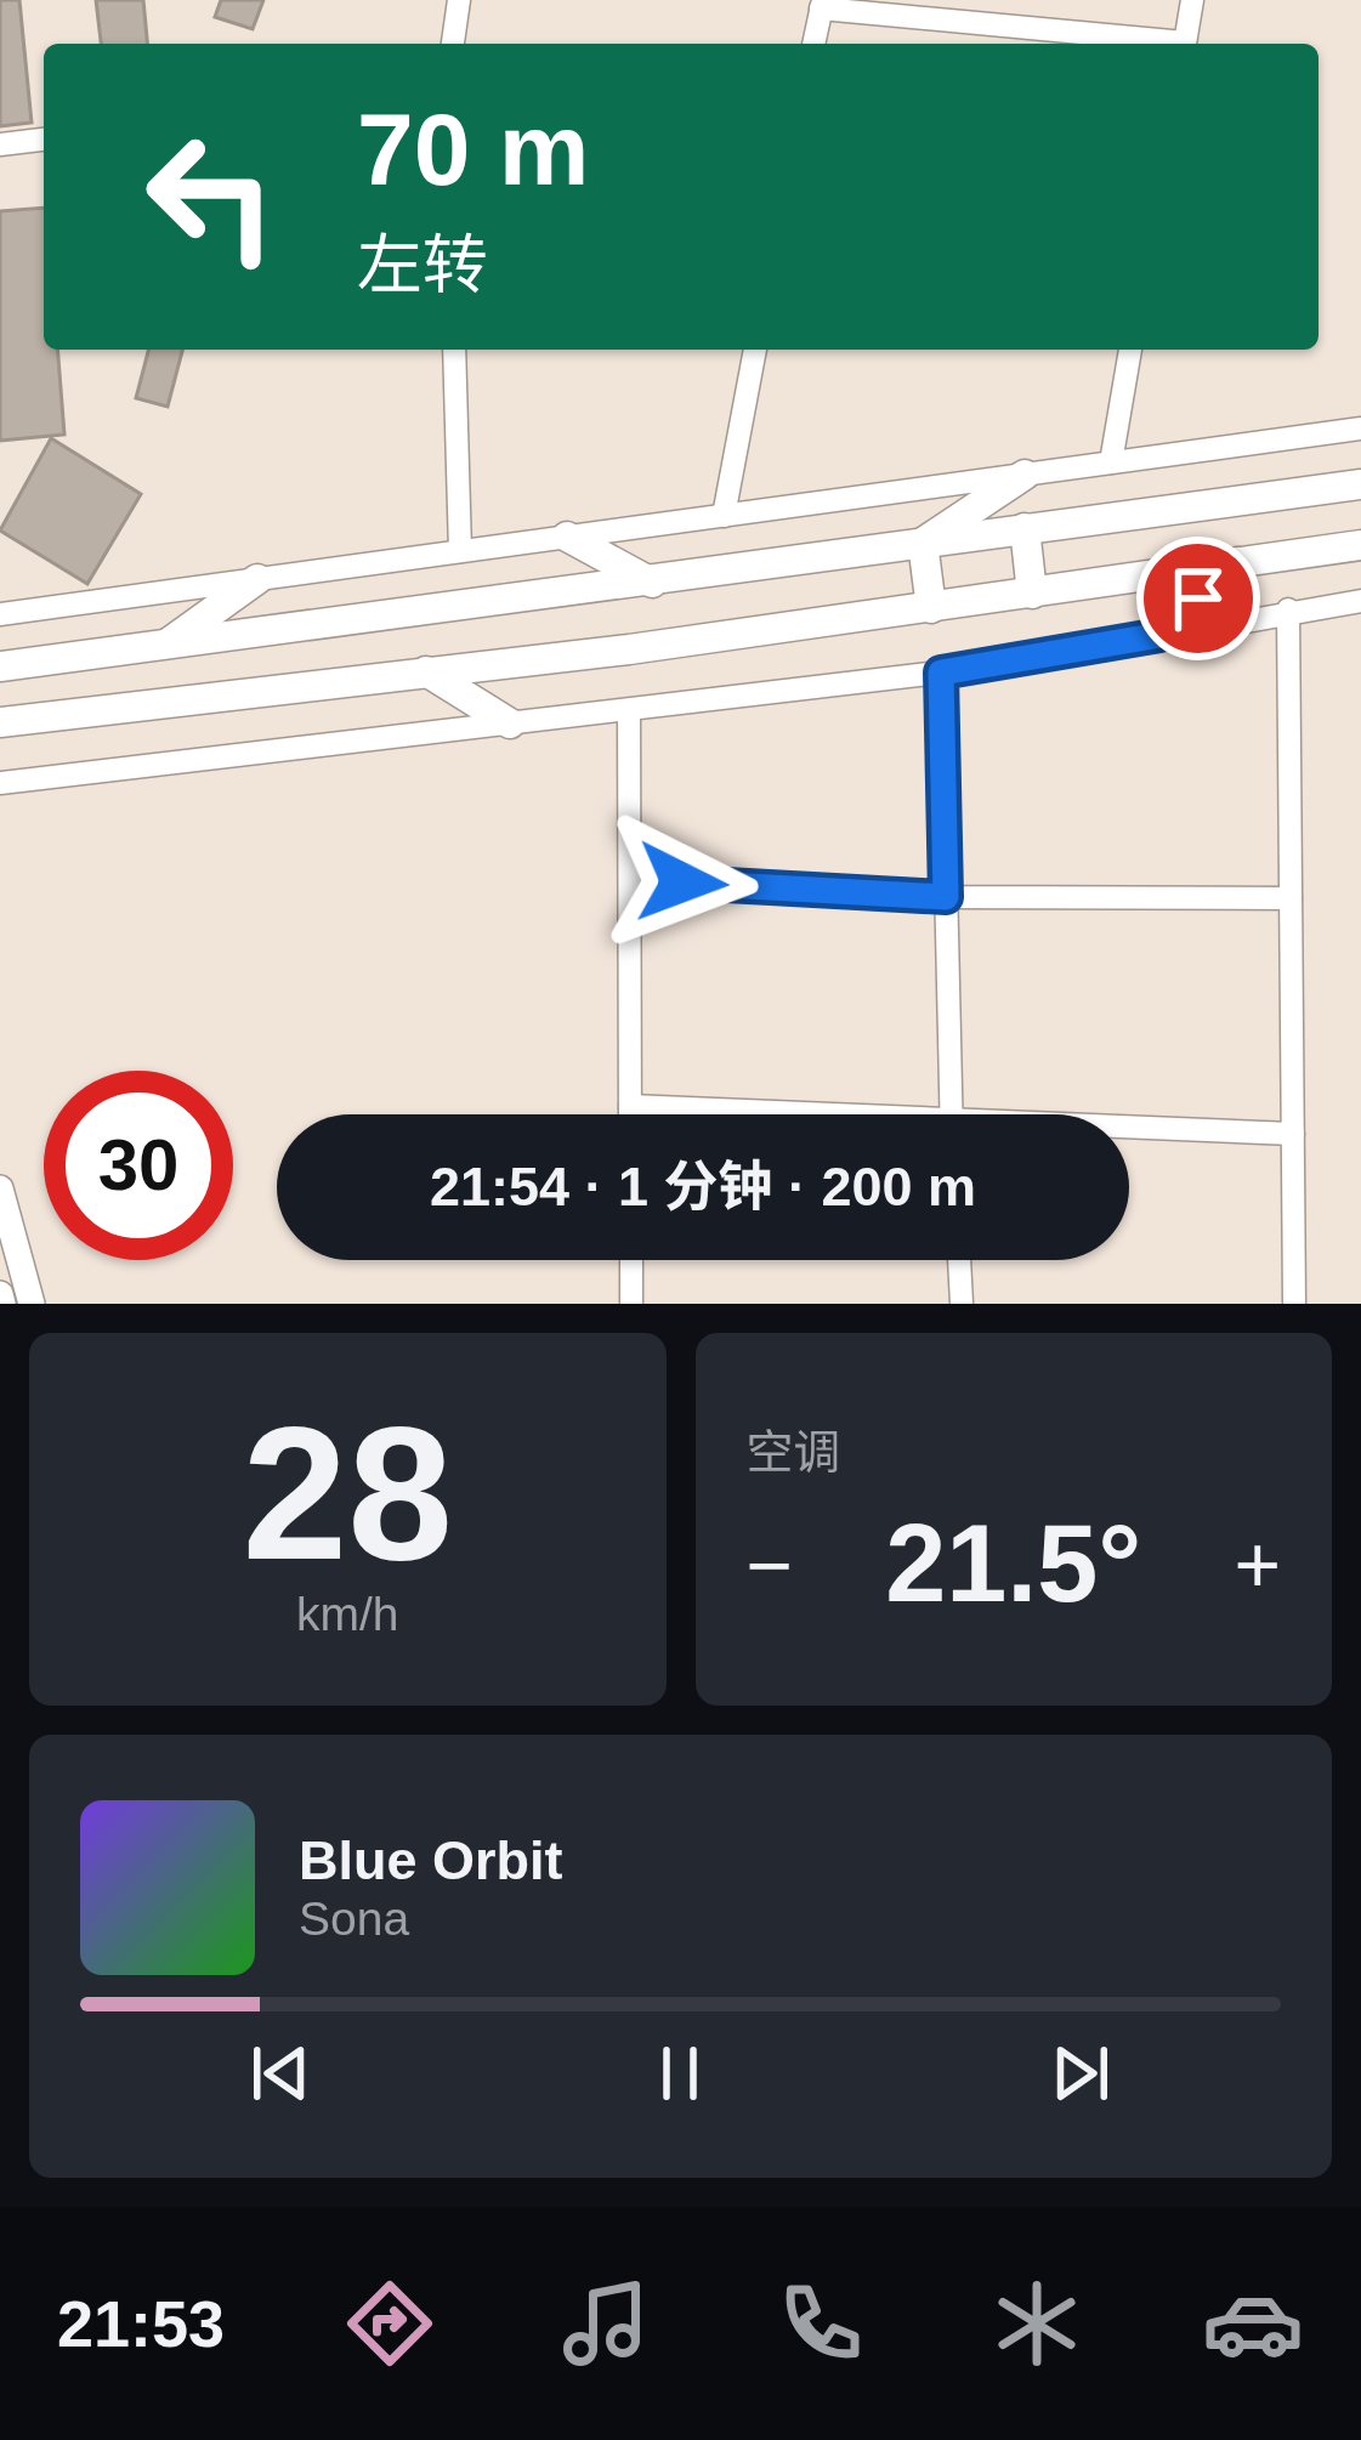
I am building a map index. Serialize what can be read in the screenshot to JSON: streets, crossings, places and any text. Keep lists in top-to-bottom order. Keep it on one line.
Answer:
{"page":{"turn":["70 m","左转"],"limit":"30","trip":"21:54 · 1 分钟 · 200 m","tile":[["28","km/h"],"空调"],"heat":["−","21.5°","+"],"song":["Blue Orbit","Sona"],"tabs":"21:53"}}
